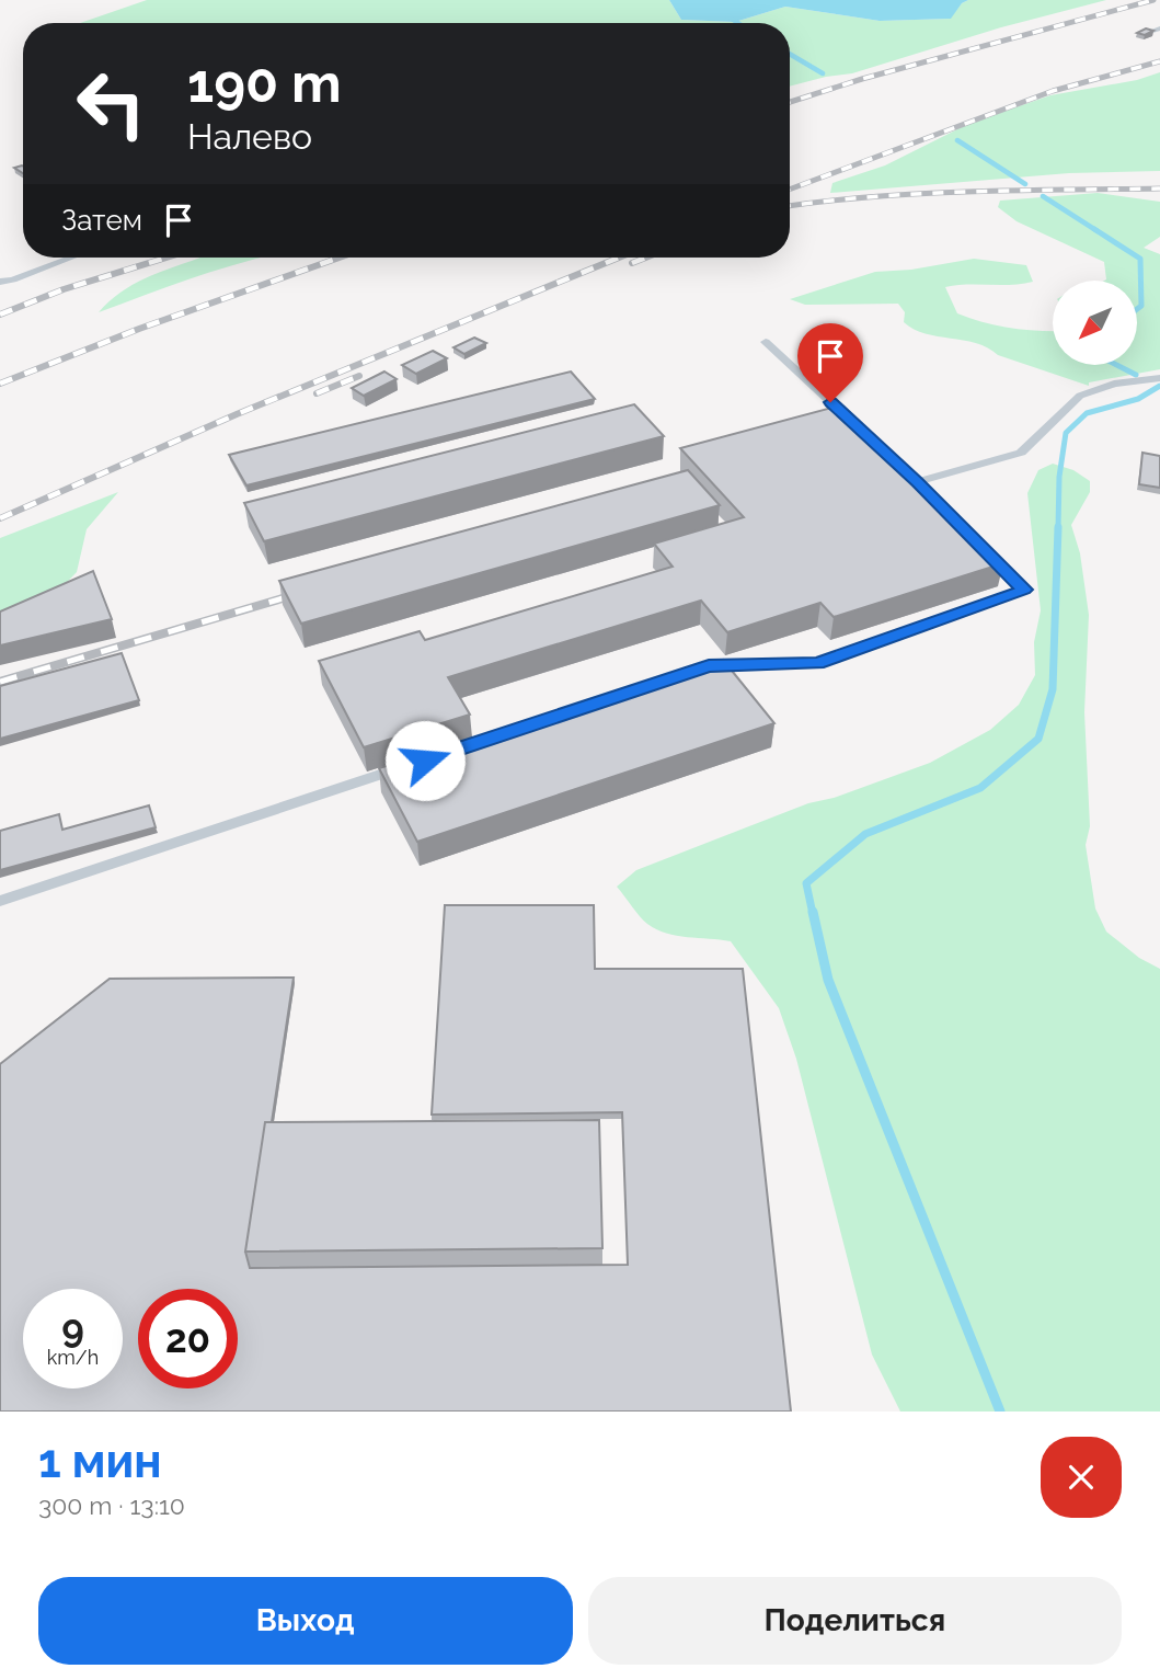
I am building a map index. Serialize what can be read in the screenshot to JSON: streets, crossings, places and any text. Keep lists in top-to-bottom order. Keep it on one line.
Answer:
{"north":"bottom left","page":{"turn":["190 m","Налево"],"then":"Затем","speed":"9 km/h","limit":"20","heading":["1 мин","300 m · 13:10"],"buttons":["Выход","Поделиться"]}}
